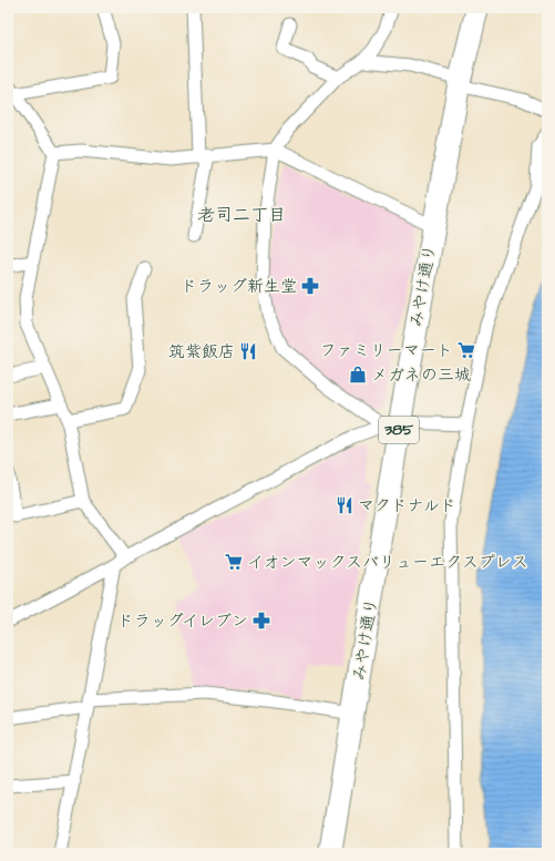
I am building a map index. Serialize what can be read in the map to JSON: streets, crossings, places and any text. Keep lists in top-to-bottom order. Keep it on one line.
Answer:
{"streets":{"highway":["みやけ通り","385"]},"districts":["老司二丁目"],"places":{"pharmacy":["ドラッグ新生堂","ドラッグイレブン"],"supermarket":["ファミリーマート","イオンマックスバリューエクスプレス"],"restaurant":["筑紫飯店","マクドナルド"],"shop":["メガネの三城"]}}
